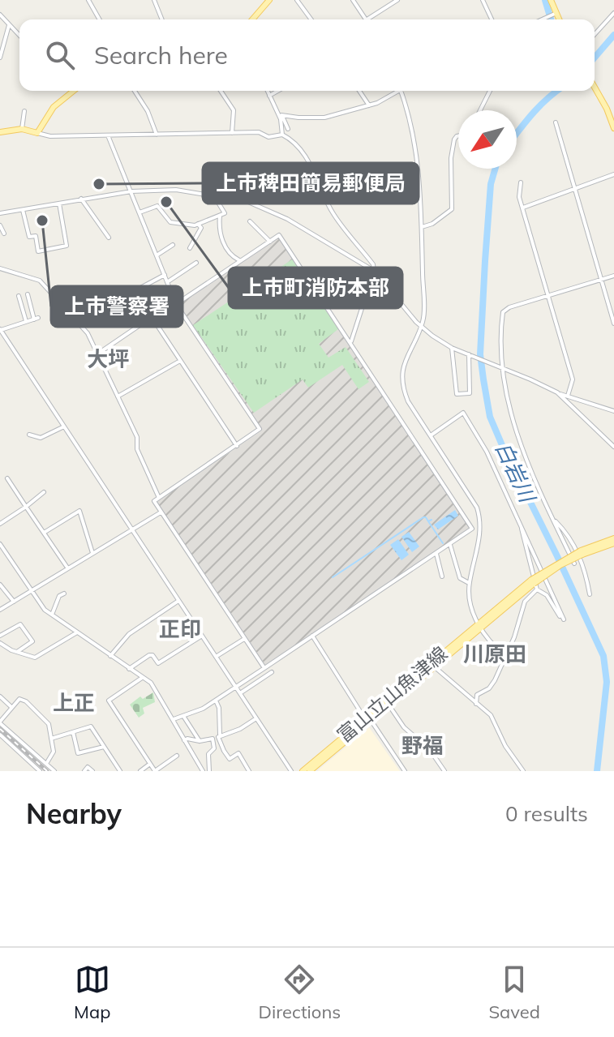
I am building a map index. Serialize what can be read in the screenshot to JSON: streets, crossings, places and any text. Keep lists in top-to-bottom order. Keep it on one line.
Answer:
{"streets":{"main road":["富山立山魚津線"]},"districts":["大坪","正印","川原田","上正","野福"],"water":["白岩川"],"places":["上市稗田簡易郵便局","上市町消防本部","上市警察署"],"north":"bottom left","page":{"search":"Search here","heading":["Nearby","0 results"],"nav":["Map","Directions","Saved"]}}
